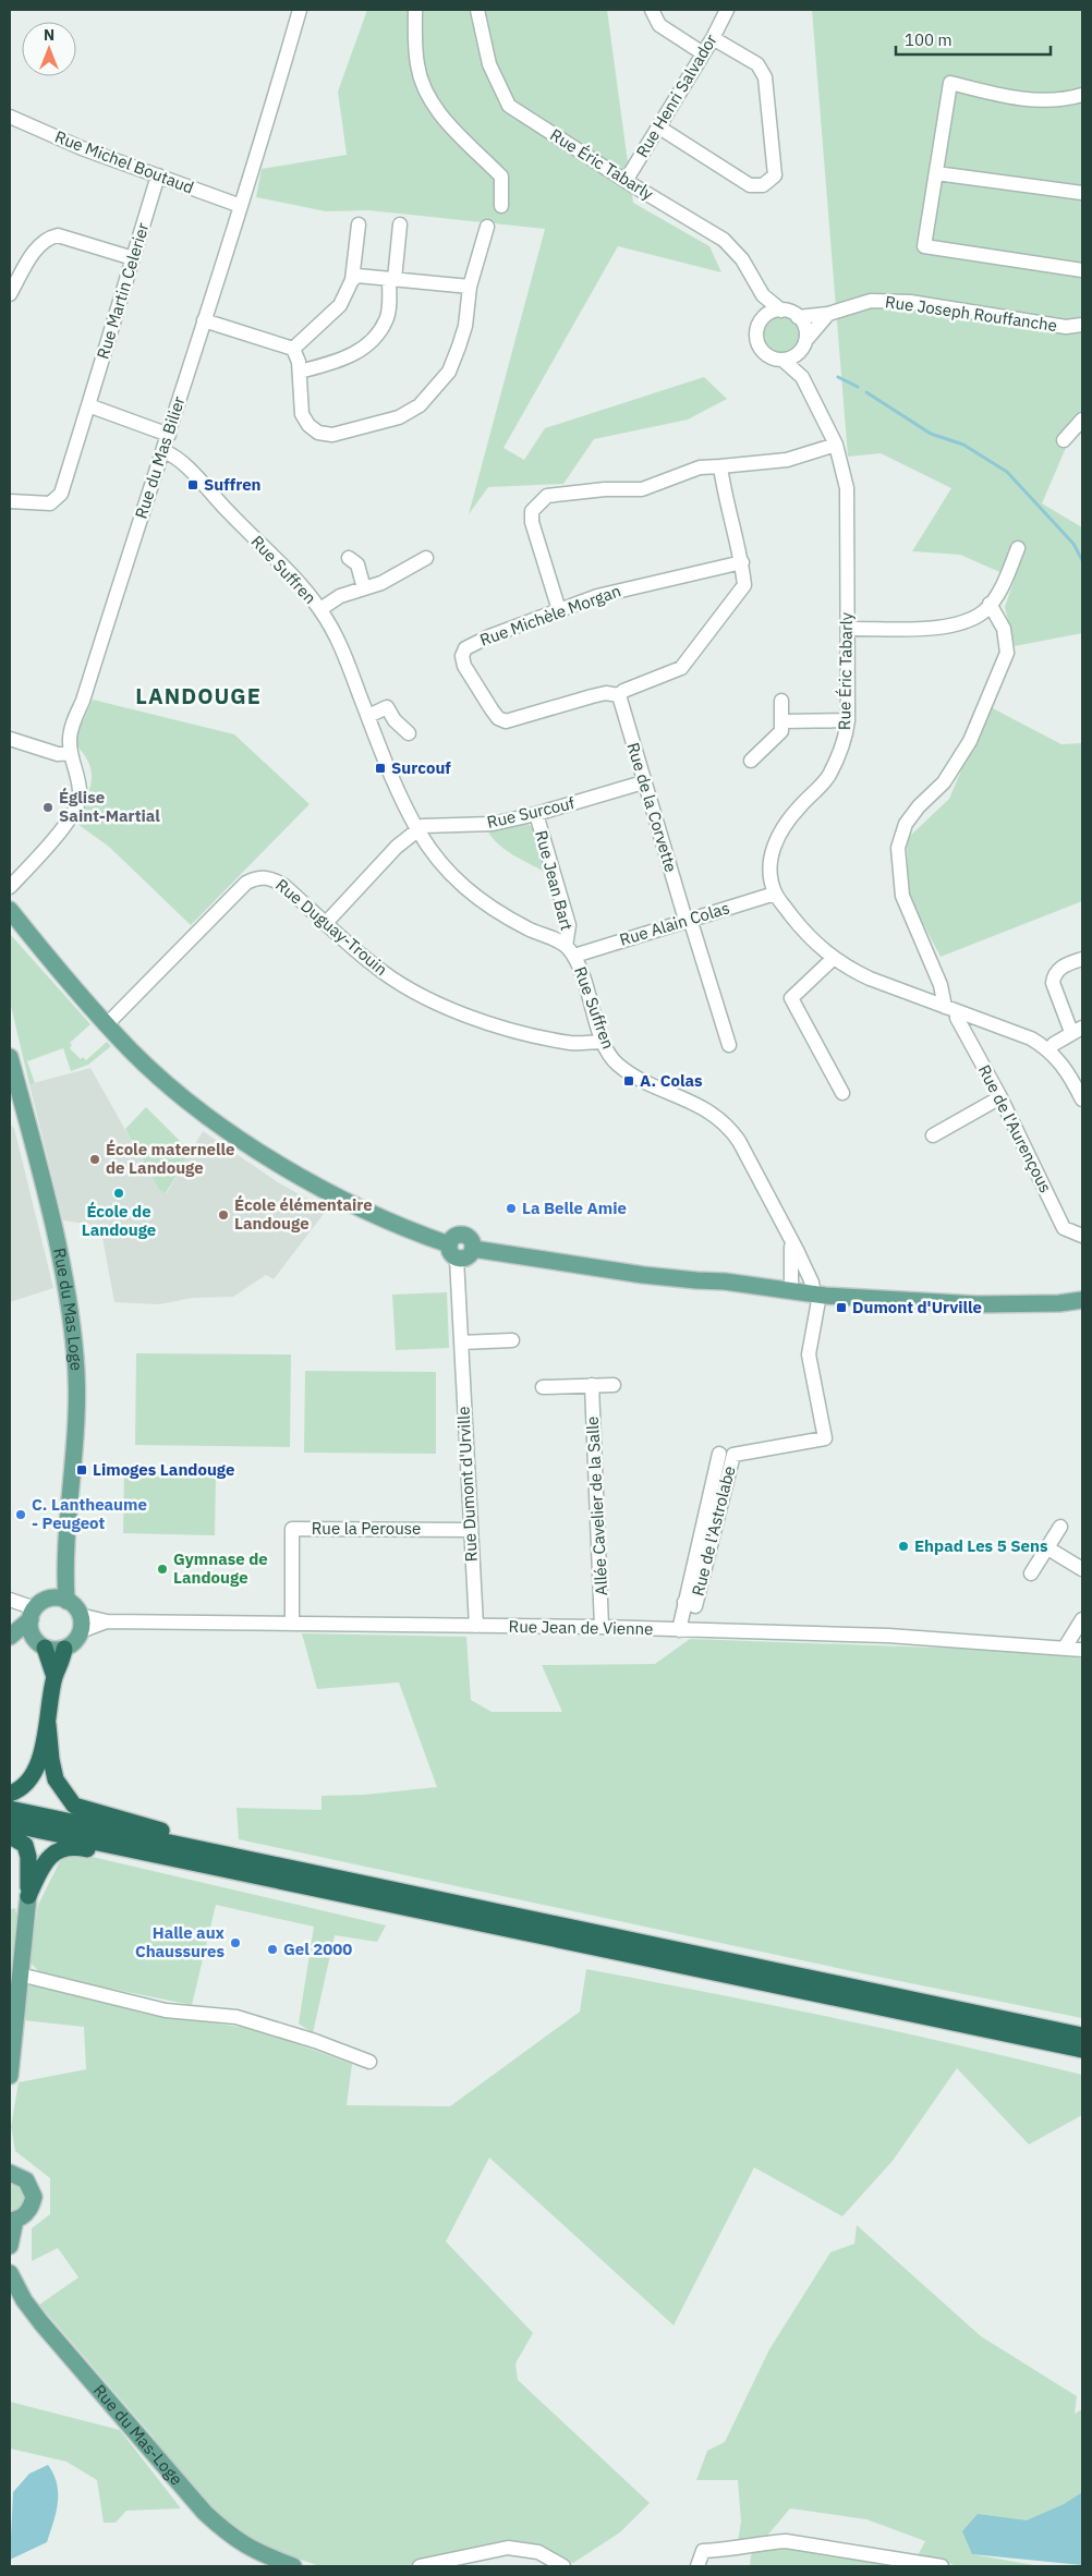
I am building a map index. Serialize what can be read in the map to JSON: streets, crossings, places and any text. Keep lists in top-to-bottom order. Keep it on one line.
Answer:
{"streets":{"main road":["Rue du Mas Loge","Rue du Mas-Loge"],"street":["Rue Henri Salvador","Rue Michel Boutaud","Rue Éric Tabarly","Rue Martin Celerier","Rue Joseph Rouffanche","Rue du Mas Bilier","Rue Suffren","Rue Michèle Morgan","Rue de la Corvette","Rue Surcouf","Rue Jean Bart","Rue Alain Colas","Rue Duguay-Trouin","Rue de l'Aurençous","Rue Dumont d'Urville","Allée Cavelier de la Salle","Rue la Perouse","Rue de l'Astrolabe","Rue Jean de Vienne"]},"crossings":[["Rue Henri Salvador","Rue Éric Tabarly"],["Rue Michel Boutaud","Rue Martin Celerier"],["Rue Michel Boutaud","Rue du Mas Bilier"],["Rue Éric Tabarly","Rue Joseph Rouffanche"],["Rue Éric Tabarly","Rue Alain Colas"],["Rue Éric Tabarly","Rue de l'Aurençous"],["Rue du Mas Bilier","Rue Suffren"],["Rue Suffren","Rue Surcouf"],["Rue Suffren","Rue Jean Bart"],["Rue Suffren","Rue Alain Colas"],["Rue Suffren","Rue Duguay-Trouin"],["Rue Suffren","Rue de l'Astrolabe"],["Rue Michèle Morgan","Rue de la Corvette"],["Rue de la Corvette","Rue Surcouf"],["Rue de la Corvette","Rue Alain Colas"],["Rue Surcouf","Rue Jean Bart"],["Rue Surcouf","Rue Duguay-Trouin"],["Rue Jean Bart","Rue Alain Colas"],["Rue du Mas Loge","Rue Jean de Vienne"],["Rue Dumont d'Urville","Rue la Perouse"],["Rue Dumont d'Urville","Rue Jean de Vienne"],["Allée Cavelier de la Salle","Rue Jean de Vienne"],["Rue la Perouse","Rue Jean de Vienne"],["Rue de l'Astrolabe","Rue Jean de Vienne"]],"districts":["LANDOUGE"],"places":{"transit":["Suffren","Surcouf","A. Colas","Dumont d'Urville","Limoges Landouge"],"other":["Église Saint-Martial","École maternelle de Landouge","École de Landouge","La Belle Amie","École élémentaire Landouge","C. Lantheaume - Peugeot","Ehpad Les 5 Sens","Gymnase de Landouge","Halle aux Chaussures","Gel 2000"]},"scale_bar":"100 m","north":"top"}
